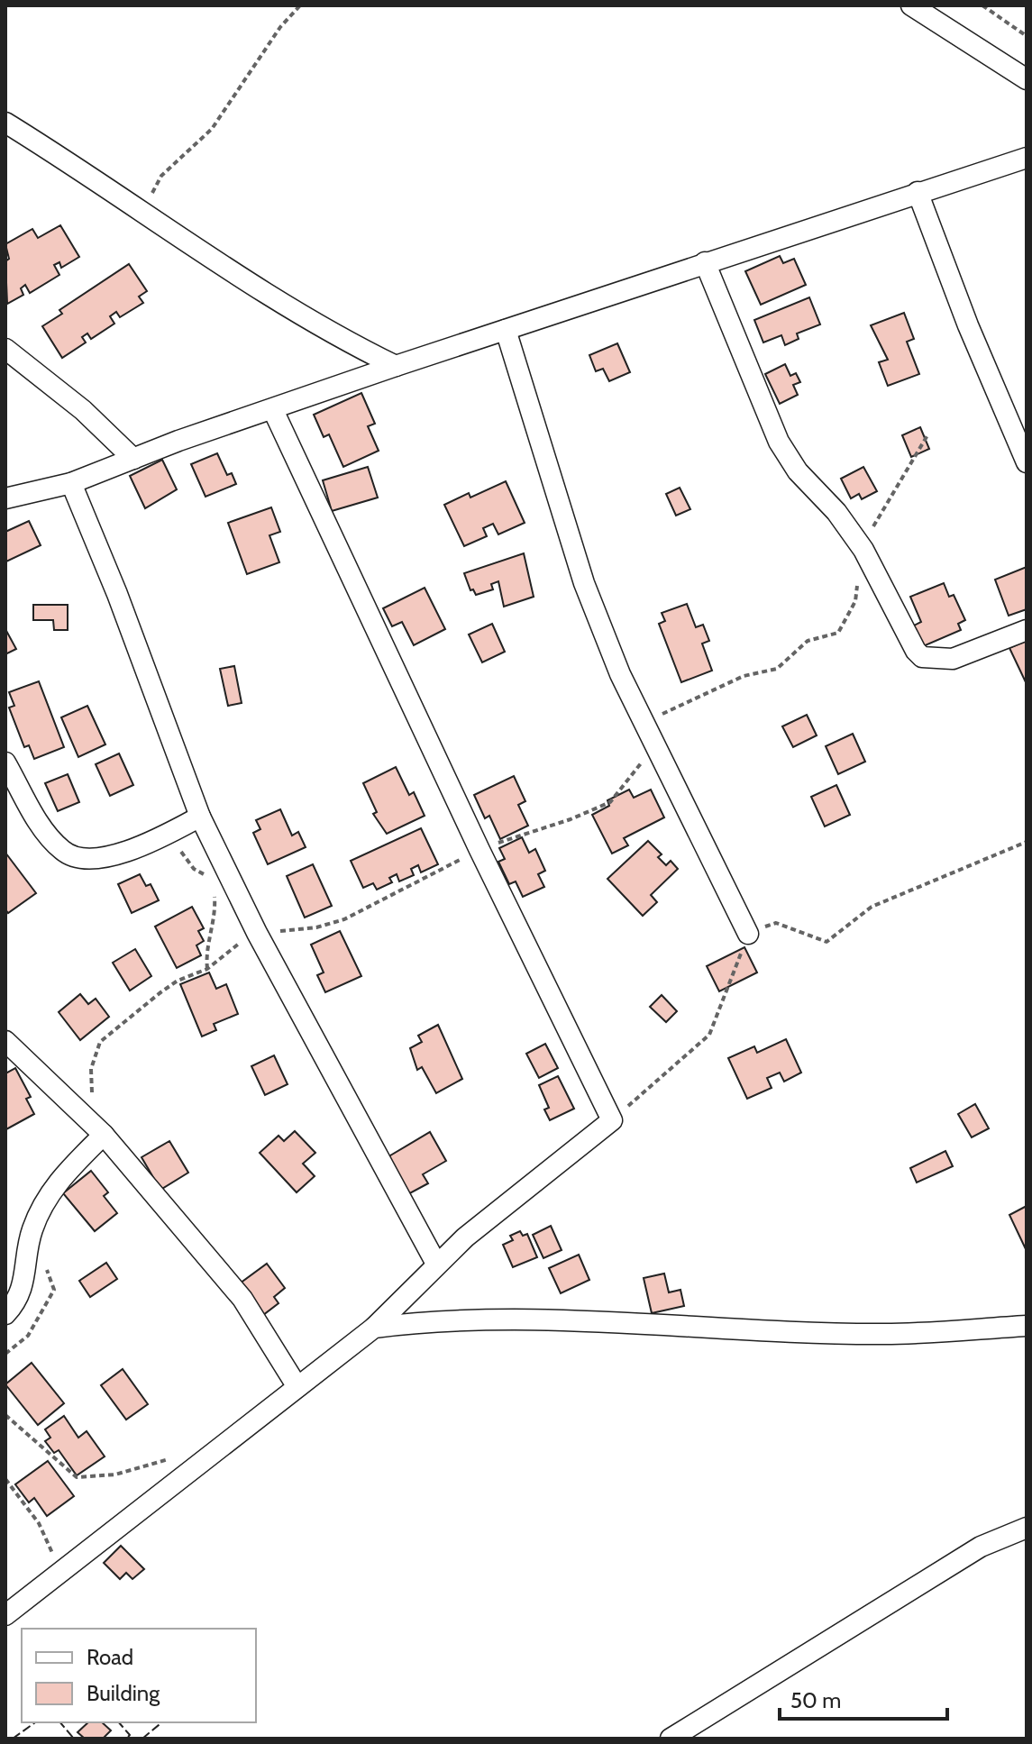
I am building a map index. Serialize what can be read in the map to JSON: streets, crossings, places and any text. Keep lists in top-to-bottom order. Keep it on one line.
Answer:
{"legend":["Road","Building"],"scale_bar":"50 m"}
